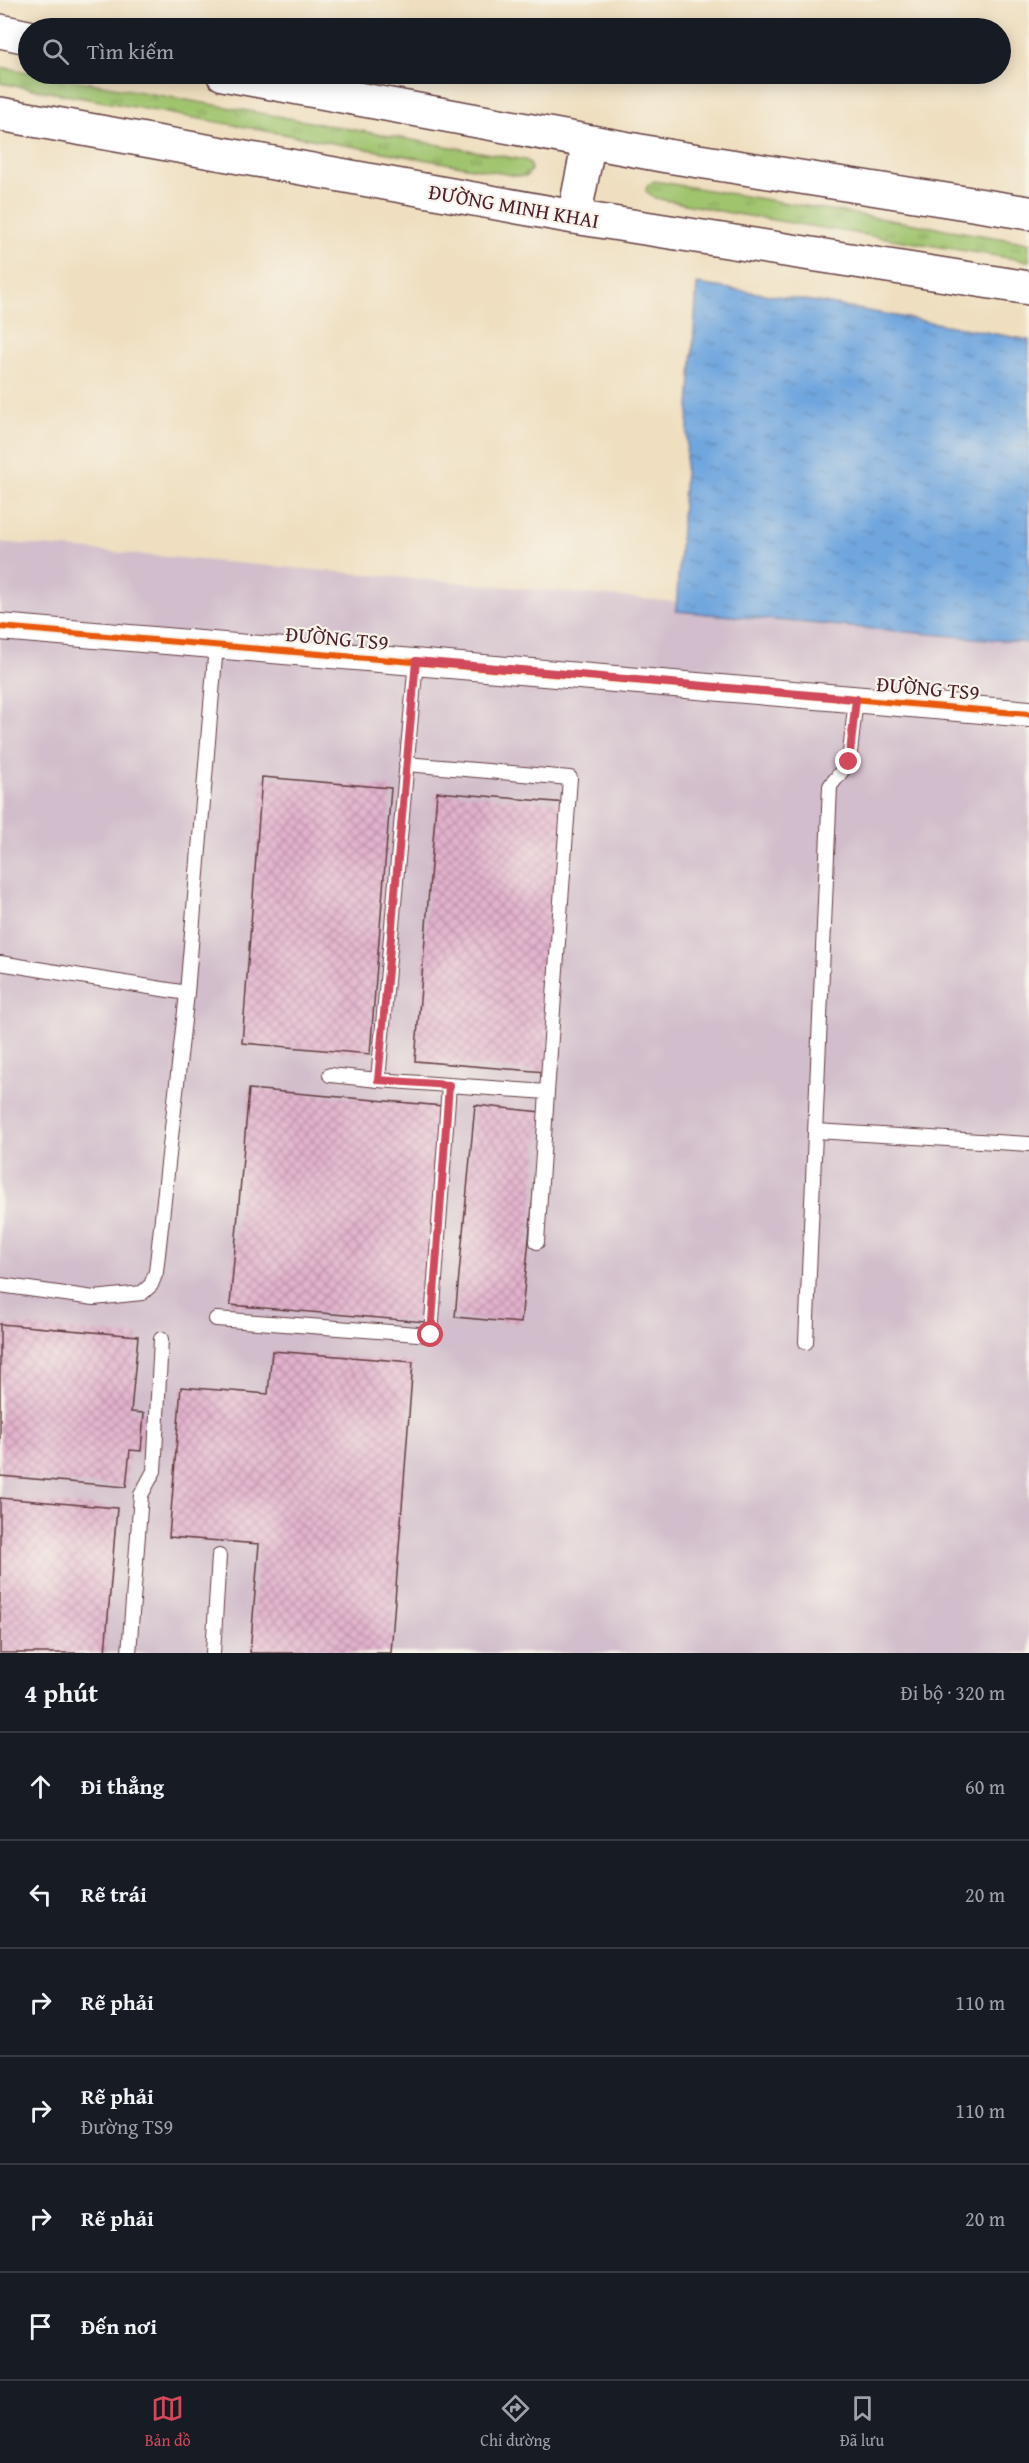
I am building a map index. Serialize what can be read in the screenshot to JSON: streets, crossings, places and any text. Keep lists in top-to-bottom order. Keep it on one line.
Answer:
{"streets":{"main road":["ĐƯỜNG MINH KHAI"],"street":["ĐƯỜNG TS9"]},"page":{"search":"Tìm kiếm","heading":["4 phút","Đi bộ · 320 m"],"list":[["Đi thẳng","60 m"],["Rẽ trái","20 m"],["Rẽ phải","110 m"],["Rẽ phải","Đường TS9","110 m"],["Rẽ phải","20 m"],"Đến nơi"],"nav":["Bản đồ","Chỉ đường","Đã lưu"]}}
